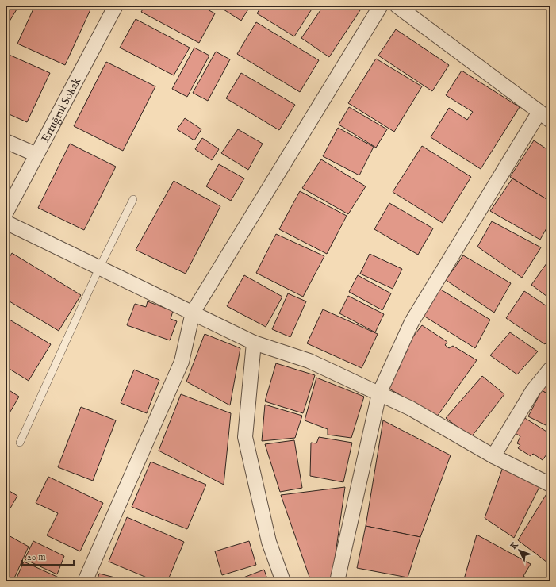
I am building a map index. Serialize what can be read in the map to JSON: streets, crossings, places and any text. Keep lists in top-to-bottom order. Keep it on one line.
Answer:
{"streets":{"street":["Ertuğrul Sokak"]},"scale_bar":"20 m","north":"top left"}
